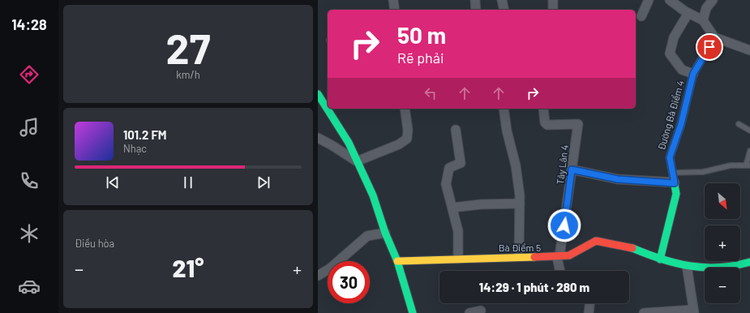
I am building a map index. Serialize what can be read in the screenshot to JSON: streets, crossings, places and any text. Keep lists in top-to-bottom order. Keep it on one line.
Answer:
{"streets":{"street":["Đường Bà Điểm 4","Tây Lân 4","Bà Điểm 5"]},"crossings":[["Đường Bà Điểm 4","Bà Điểm 5"],["Tây Lân 4","Bà Điểm 5"]],"north":"bottom right","page":{"tabs":"14:28","tile":[["27","km/h"],"Điều hòa"],"turn":["50 m","Rẽ phải"],"song":["101.2 FM","Nhạc"],"map_buttons":["+","−"],"heat":["−","21°","+"],"limit":"30","trip":"14:29 · 1 phút · 280 m"}}
